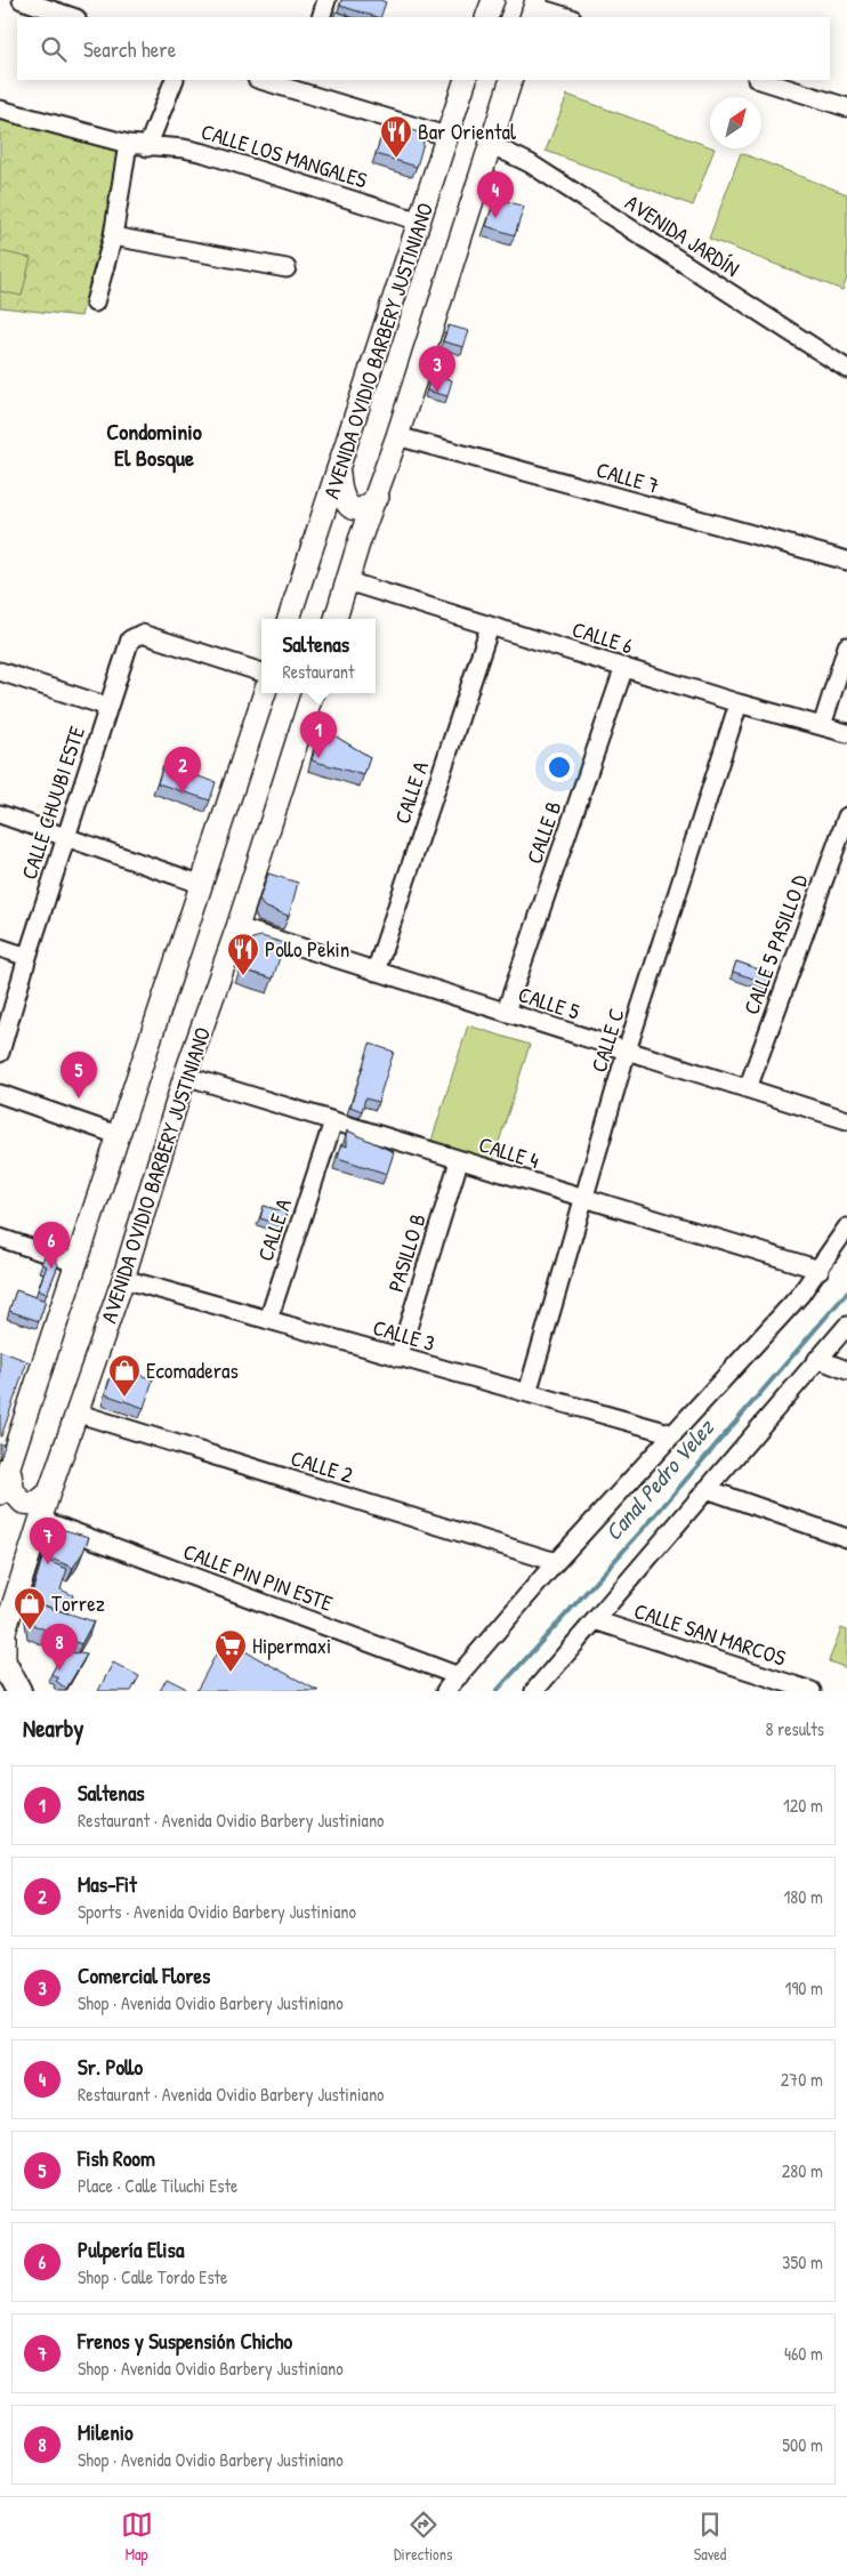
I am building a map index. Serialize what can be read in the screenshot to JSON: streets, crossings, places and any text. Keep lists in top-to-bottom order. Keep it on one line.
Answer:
{"streets":{"main road":["AVENIDA OVIDIO BARBERY JUSTINIANO"],"street":["CALLE LOS MANGALES","AVENIDA JARDÍN","CALLE 7","CALLE 6","CALLE A","CALLE CHUUBI ESTE","CALLE B","CALLE 5 PASILLO D","CALLE 5","CALLE C","CALLE 4","PASILLO B","CALLE 3","CALLE 2","CALLE PIN PIN ESTE","CALLE SAN MARCOS"]},"crossings":[["CALLE LOS MANGALES","AVENIDA OVIDIO BARBERY JUSTINIANO"],["AVENIDA JARDÍN","AVENIDA OVIDIO BARBERY JUSTINIANO"],["AVENIDA OVIDIO BARBERY JUSTINIANO","CALLE 7"],["AVENIDA OVIDIO BARBERY JUSTINIANO","CALLE 6"],["AVENIDA OVIDIO BARBERY JUSTINIANO","CALLE 5"],["AVENIDA OVIDIO BARBERY JUSTINIANO","CALLE 4"],["AVENIDA OVIDIO BARBERY JUSTINIANO","CALLE 3"],["AVENIDA OVIDIO BARBERY JUSTINIANO","CALLE 2"],["AVENIDA OVIDIO BARBERY JUSTINIANO","CALLE PIN PIN ESTE"],["CALLE 6","CALLE A"],["CALLE 6","CALLE B"],["CALLE 6","CALLE C"],["CALLE A","CALLE 5"],["CALLE A","CALLE 4"],["CALLE A","CALLE 3"],["CALLE B","CALLE 5"],["CALLE 5 PASILLO D","CALLE 5"],["CALLE 5","CALLE C"],["CALLE C","CALLE 4"],["CALLE C","CALLE 3"],["CALLE 4","PASILLO B"],["PASILLO B","CALLE 3"]],"districts":["Condominio El Bosque"],"water":["Canal Pedro Velez"],"places":{"restaurant":["Bar Oriental","Pollo Pekin"],"shop":["Ecomaderas","Torrez"],"supermarket":["Hipermaxi"]},"north":"top right","page":{"search":"Search here","pins":["4","3","1","2","5","6","7","8"],"popup":["Saltenas","Restaurant"],"heading":["Nearby","8 results"],"list":[{"mark":"1","name":"Saltenas","note":"Restaurant · Avenida Ovidio Barbery Justiniano","value":"120 m"},{"mark":"2","name":"Mas-Fit","note":"Sports · Avenida Ovidio Barbery Justiniano","value":"180 m"},{"mark":"3","name":"Comercial Flores","note":"Shop · Avenida Ovidio Barbery Justiniano","value":"190 m"},{"mark":"4","name":"Sr. Pollo","note":"Restaurant · Avenida Ovidio Barbery Justiniano","value":"270 m"},{"mark":"5","name":"Fish Room","note":"Place · Calle Tiluchi Este","value":"280 m"},{"mark":"6","name":"Pulpería Elisa","note":"Shop · Calle Tordo Este","value":"350 m"},{"mark":"7","name":"Frenos y Suspensión Chicho","note":"Shop · Avenida Ovidio Barbery Justiniano","value":"460 m"},{"mark":"8","name":"Milenio","note":"Shop · Avenida Ovidio Barbery Justiniano","value":"500 m"}],"nav":["Map","Directions","Saved"]}}
